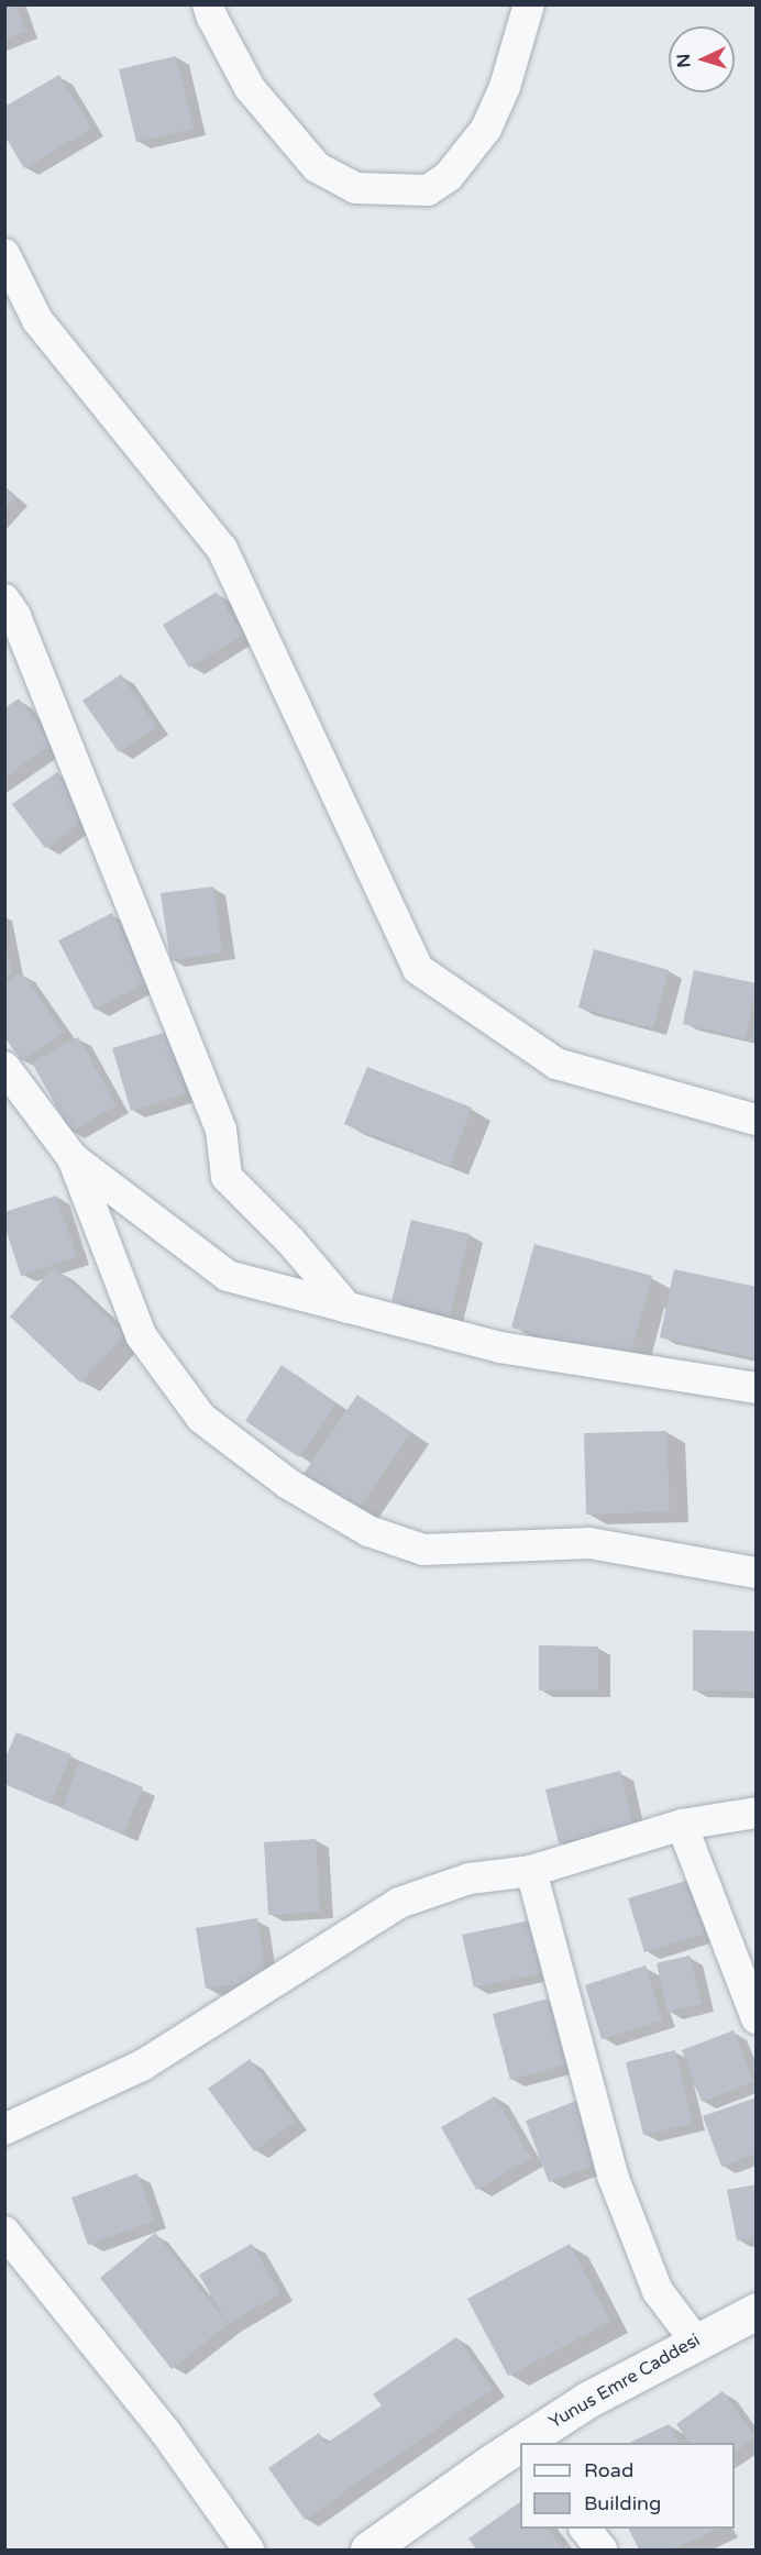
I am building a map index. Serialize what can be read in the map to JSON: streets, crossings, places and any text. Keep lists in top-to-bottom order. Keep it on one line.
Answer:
{"streets":{"street":["Yunus Emre Caddesi"]},"legend":["Road","Building"],"north":"left"}
